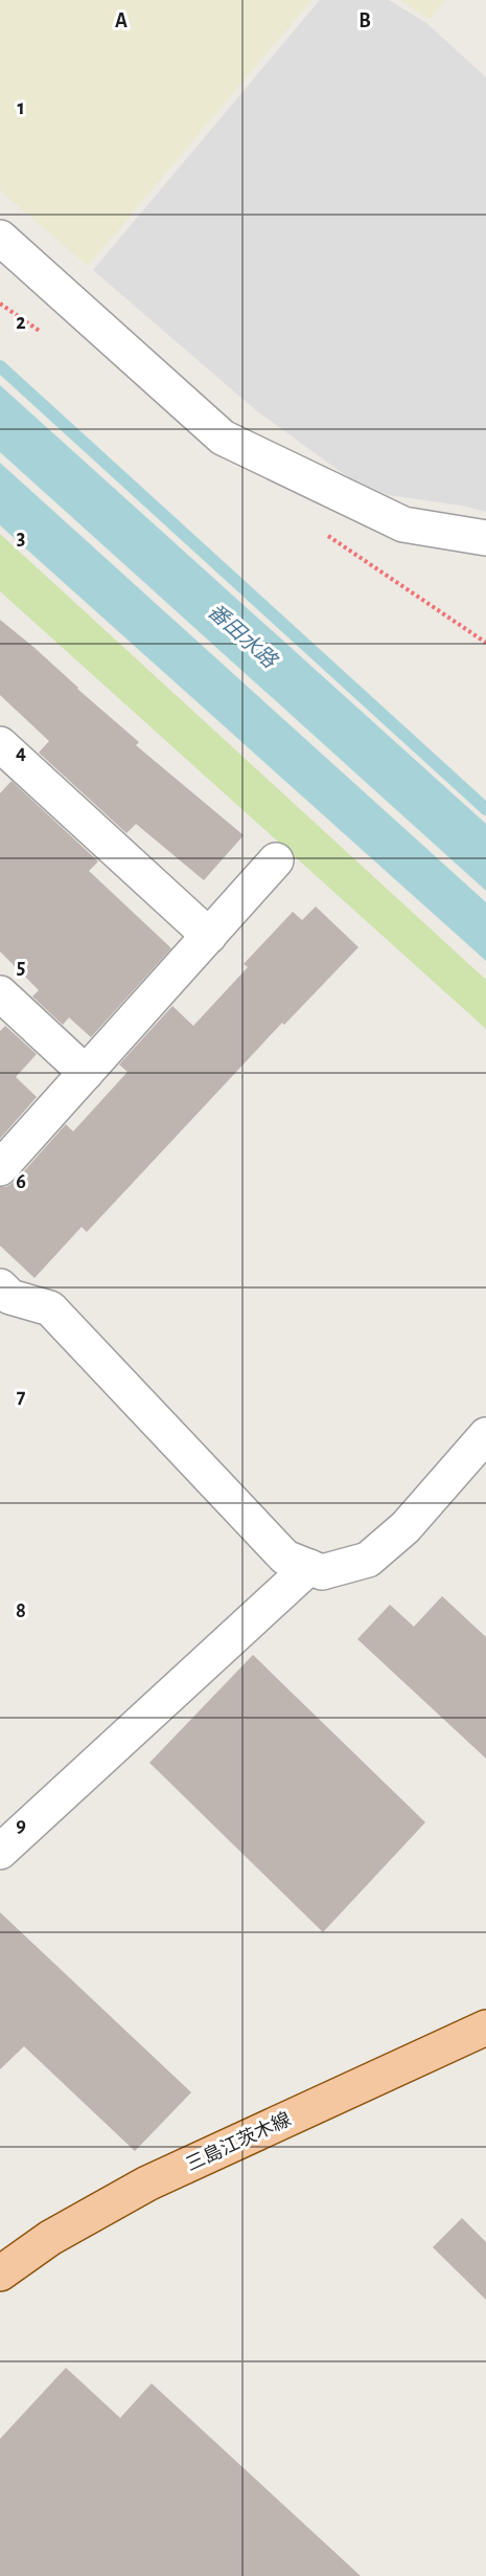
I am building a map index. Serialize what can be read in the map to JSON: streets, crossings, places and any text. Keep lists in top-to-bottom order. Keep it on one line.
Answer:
{"streets":{"main road":["三島江茨木線"]},"water":["番田水路"],"grid":{"columns":["A","B"],"rows":["1","2","3","4","5","6","7","8","9"]}}
